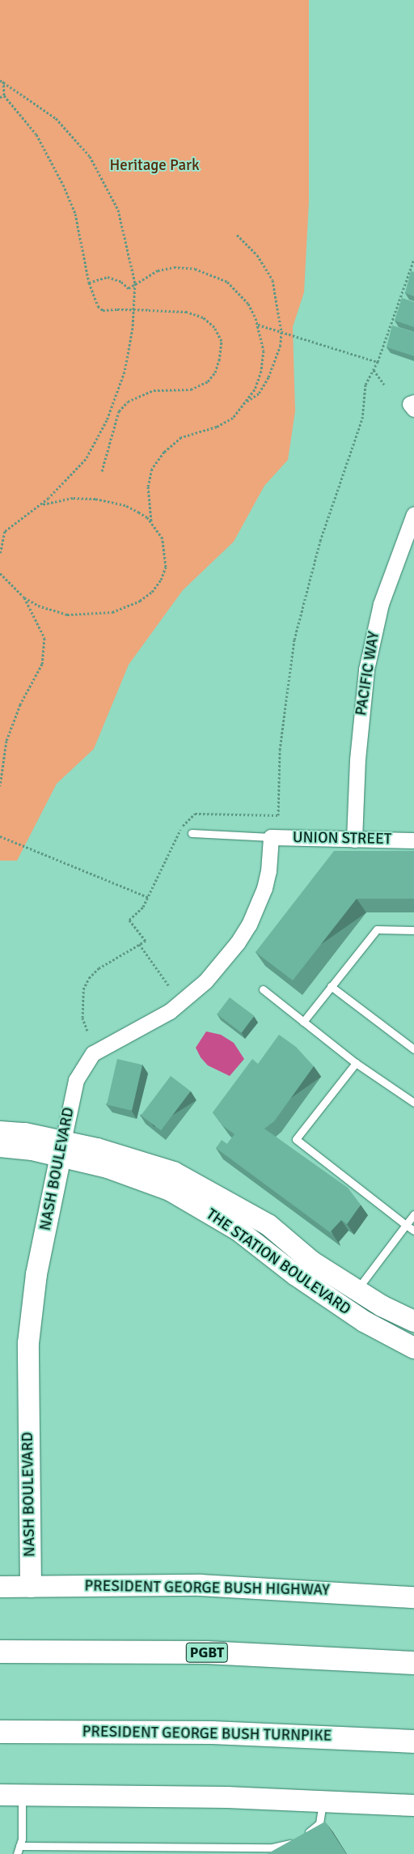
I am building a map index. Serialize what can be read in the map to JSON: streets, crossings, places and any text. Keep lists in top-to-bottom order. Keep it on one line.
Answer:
{"streets":{"highway":["PGBT","PRESIDENT GEORGE BUSH TURNPIKE"],"street":["PACIFIC WAY","UNION STREET","NASH BOULEVARD","THE STATION BOULEVARD","PRESIDENT GEORGE BUSH HIGHWAY"]},"crossings":[["PACIFIC WAY","UNION STREET"],["UNION STREET","NASH BOULEVARD"],["NASH BOULEVARD","THE STATION BOULEVARD"],["NASH BOULEVARD","PRESIDENT GEORGE BUSH HIGHWAY"]],"parks":["Heritage Park"]}
